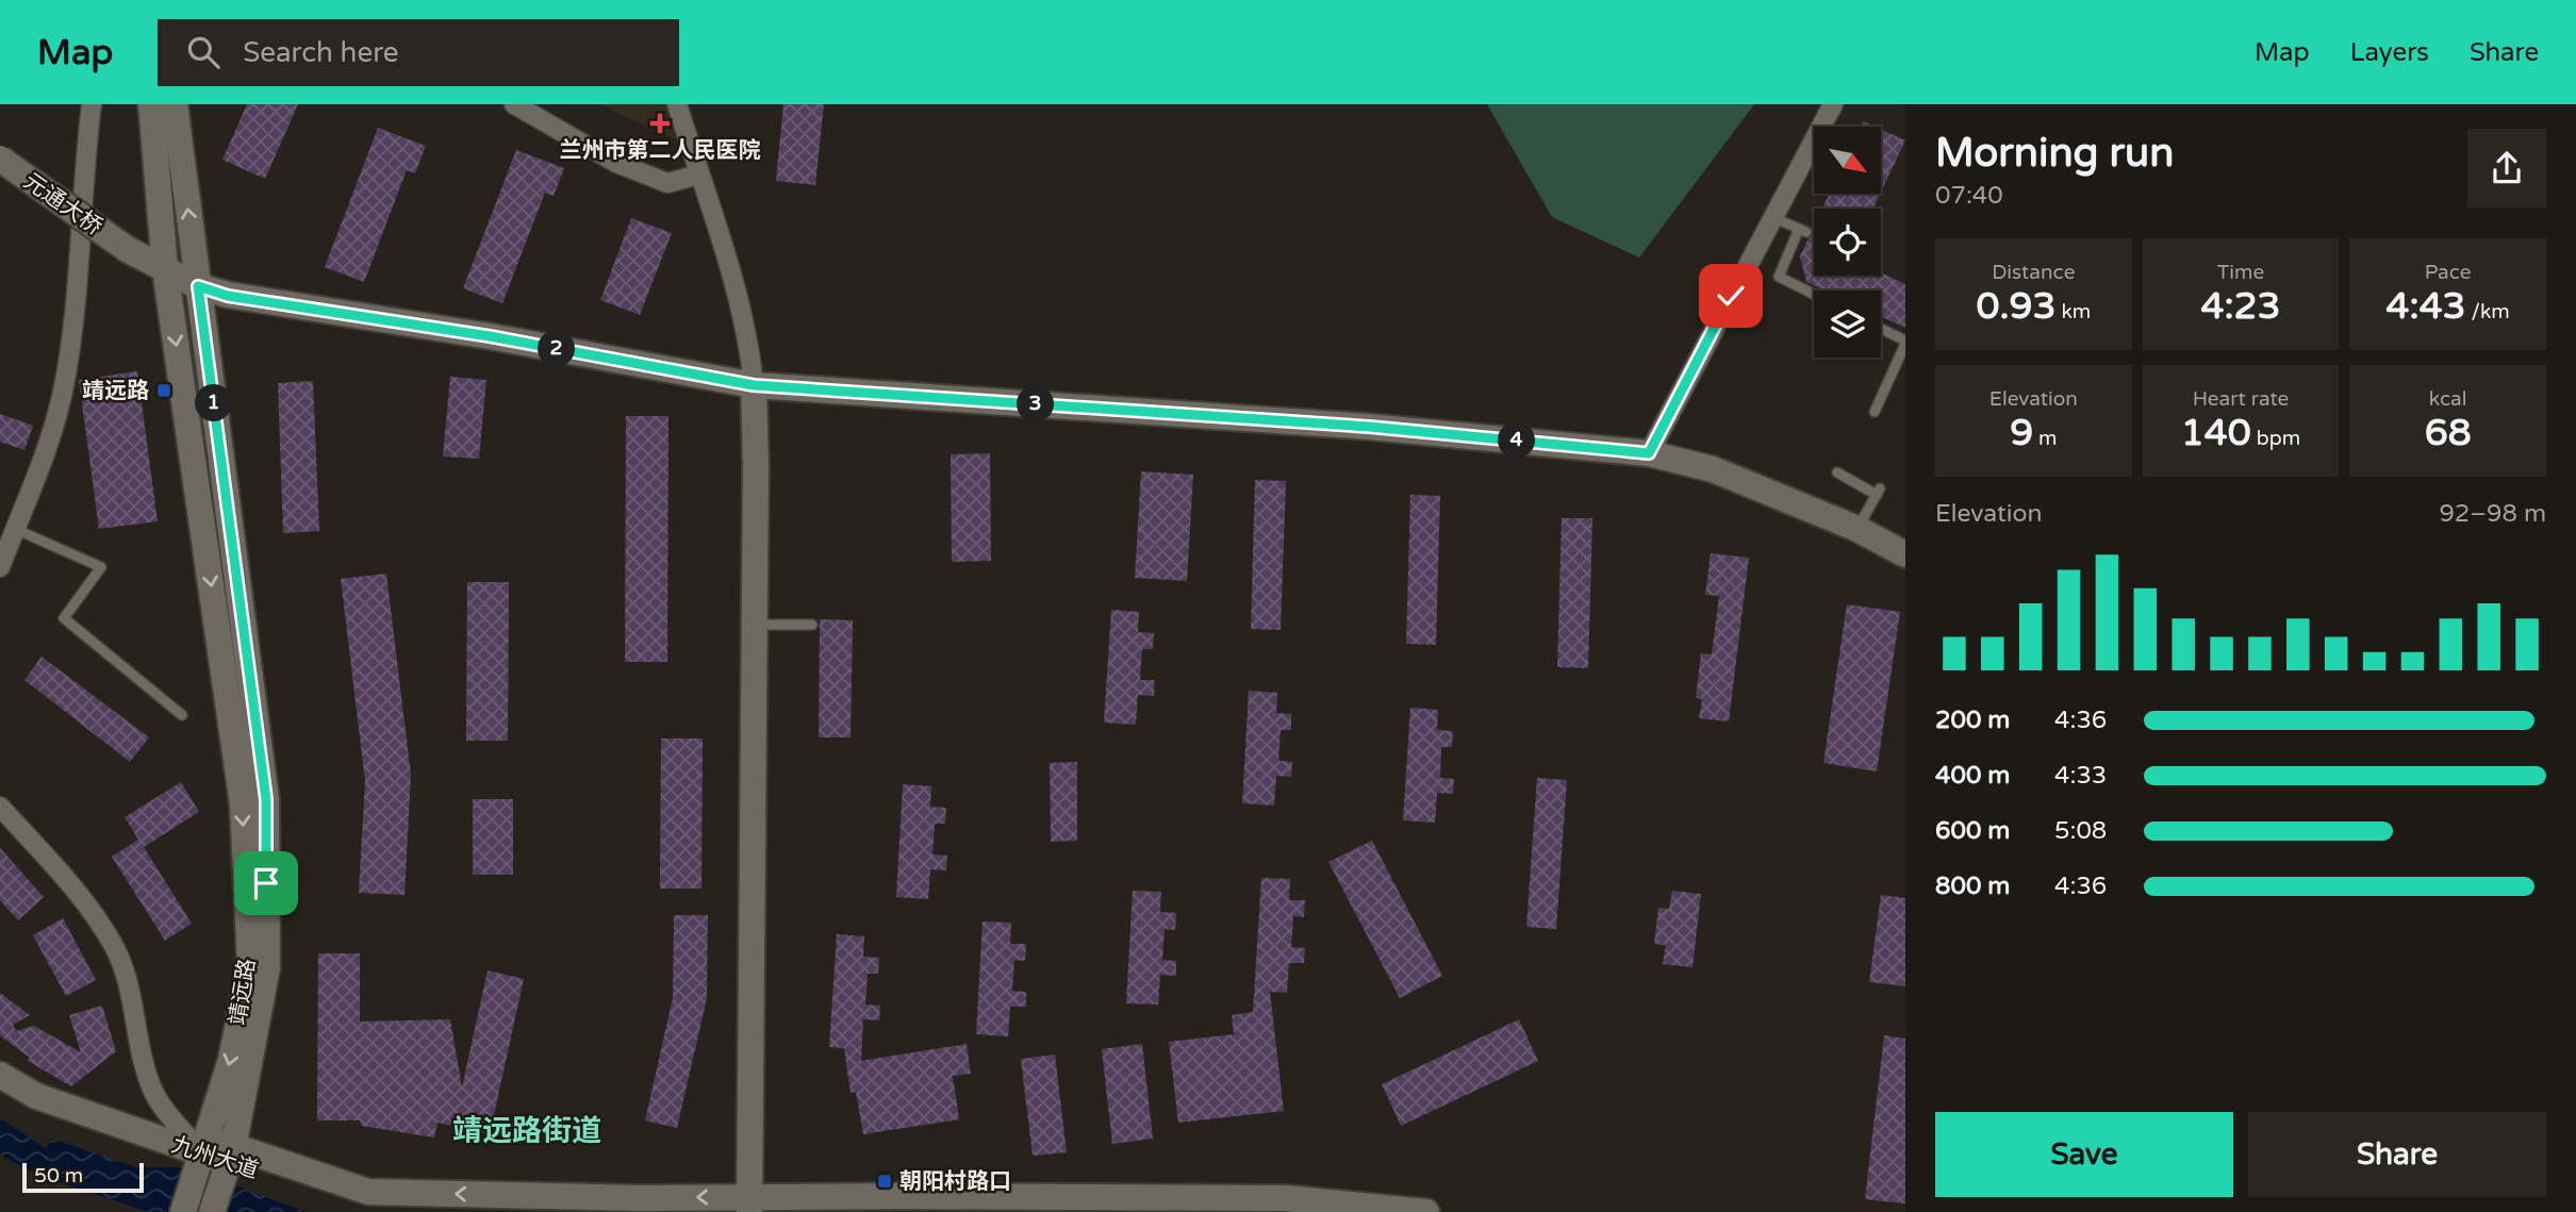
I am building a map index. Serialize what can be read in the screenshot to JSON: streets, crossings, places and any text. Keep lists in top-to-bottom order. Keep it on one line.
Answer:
{"streets":{"main road":["元通大桥","靖远路","九州大道"]},"crossings":[["元通大桥","靖远路"],["靖远路","九州大道"]],"districts":["靖远路街道"],"places":{"health":["兰州市第二人民医院"],"transit":["靖远路","朝阳村路口"]},"scale_bar":"50 m","north":"bottom right","page":{"header":"Map","search":"Search here","nav":["Map","Layers","Share"],"heading":["Morning run","07:40"],"stats":[["Distance","0.93 km"],["Time","4:23"],["Pace","4:43 /km"],["Elevation","9 m"],["Heart rate","140 bpm"],["kcal","68"]],"pins":["2","1","3","4"],"chart":["Elevation","92–98 m"],"list":[{"name":"200 m","note":"4:36"},{"name":"400 m","note":"4:33"},{"name":"600 m","note":"5:08"},{"name":"800 m","note":"4:36"}],"buttons":["Save","Share"],"scale":"50 m"}}
